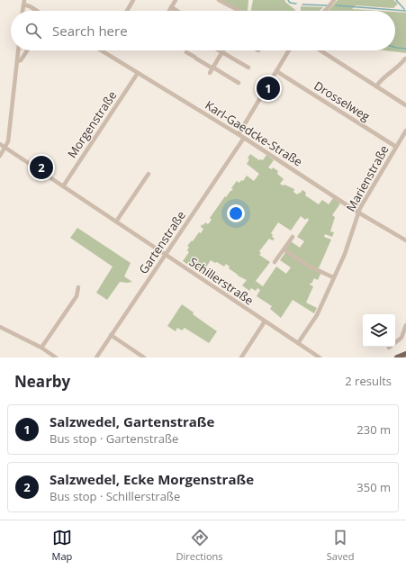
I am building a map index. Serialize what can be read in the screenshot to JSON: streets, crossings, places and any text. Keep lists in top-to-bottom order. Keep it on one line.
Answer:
{"streets":{"street":["Drosselweg","Morgenstraße","Karl-Gaedcke-Straße","Marienstraße","Gartenstraße","Schillerstraße"]},"crossings":[["Drosselweg","Marienstraße"],["Morgenstraße","Karl-Gaedcke-Straße"],["Morgenstraße","Schillerstraße"],["Karl-Gaedcke-Straße","Marienstraße"],["Karl-Gaedcke-Straße","Gartenstraße"],["Marienstraße","Schillerstraße"],["Gartenstraße","Schillerstraße"]],"page":{"search":"Search here","pins":["1","2"],"heading":["Nearby","2 results"],"list":[{"mark":"1","name":"Salzwedel, Gartenstraße","note":"Bus stop · Gartenstraße","value":"230 m"},{"mark":"2","name":"Salzwedel, Ecke Morgenstraße","note":"Bus stop · Schillerstraße","value":"350 m"}],"nav":["Map","Directions","Saved"]}}
